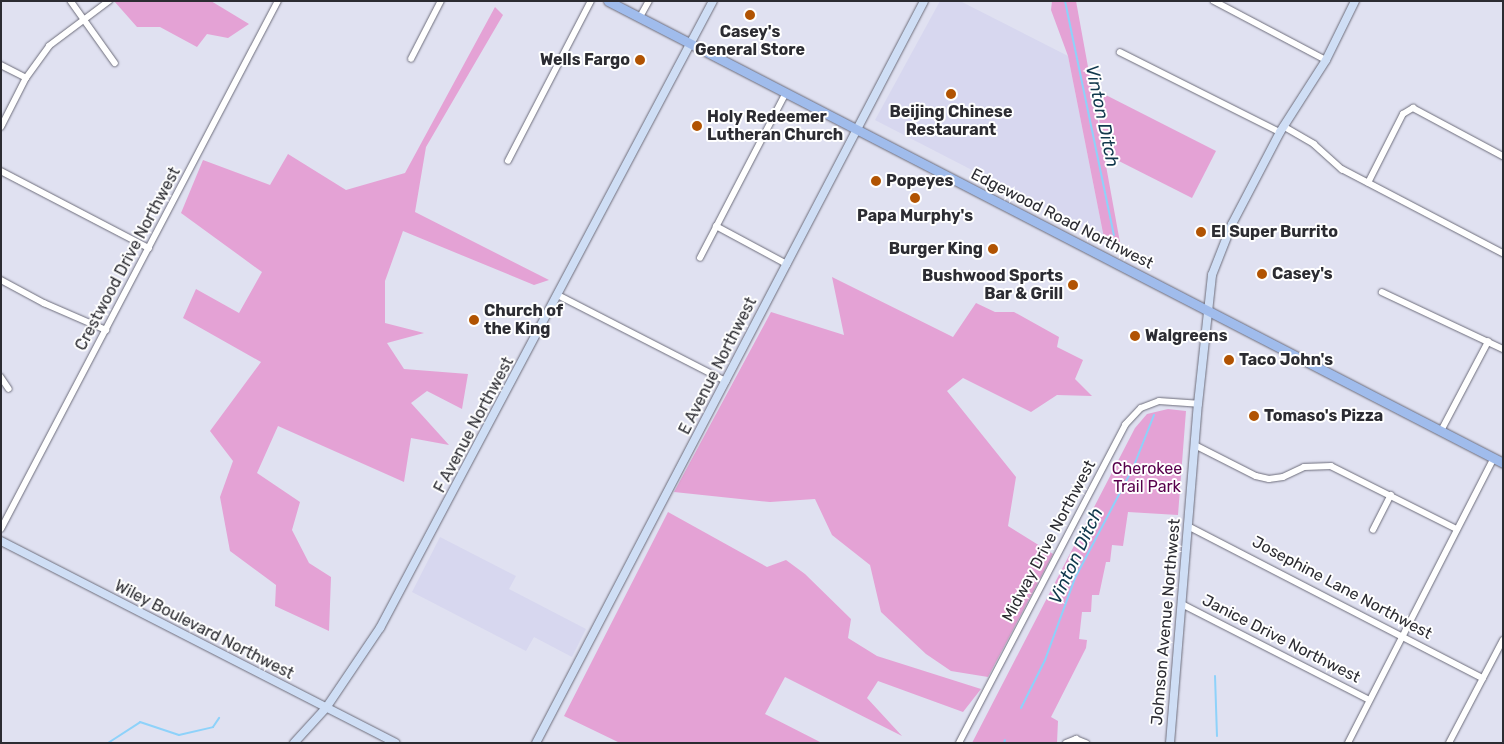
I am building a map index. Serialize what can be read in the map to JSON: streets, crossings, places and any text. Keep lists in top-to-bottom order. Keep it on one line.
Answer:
{"streets":{"main road":["Edgewood Road Northwest"],"street":["Crestwood Drive Northwest","E Avenue Northwest","F Avenue Northwest","Midway Drive Northwest","Josephine Lane Northwest","Johnson Avenue Northwest","Wiley Boulevard Northwest","Janice Drive Northwest"]},"crossings":[["Edgewood Road Northwest","E Avenue Northwest"],["Edgewood Road Northwest","F Avenue Northwest"],["Edgewood Road Northwest","Johnson Avenue Northwest"],["F Avenue Northwest","Wiley Boulevard Northwest"],["Midway Drive Northwest","Johnson Avenue Northwest"],["Josephine Lane Northwest","Johnson Avenue Northwest"],["Johnson Avenue Northwest","Janice Drive Northwest"]],"water":["Vinton Ditch"],"parks":["Cherokee Trail Park"],"places":["Casey's General Store","Wells Fargo","Beijing Chinese Restaurant","Holy Redeemer Lutheran Church","Popeyes","Papa Murphy's","El Super Burrito","Burger King","Casey's","Bushwood Sports Bar & Grill","Church of the King","Walgreens","Taco John's","Tomaso's Pizza"]}
